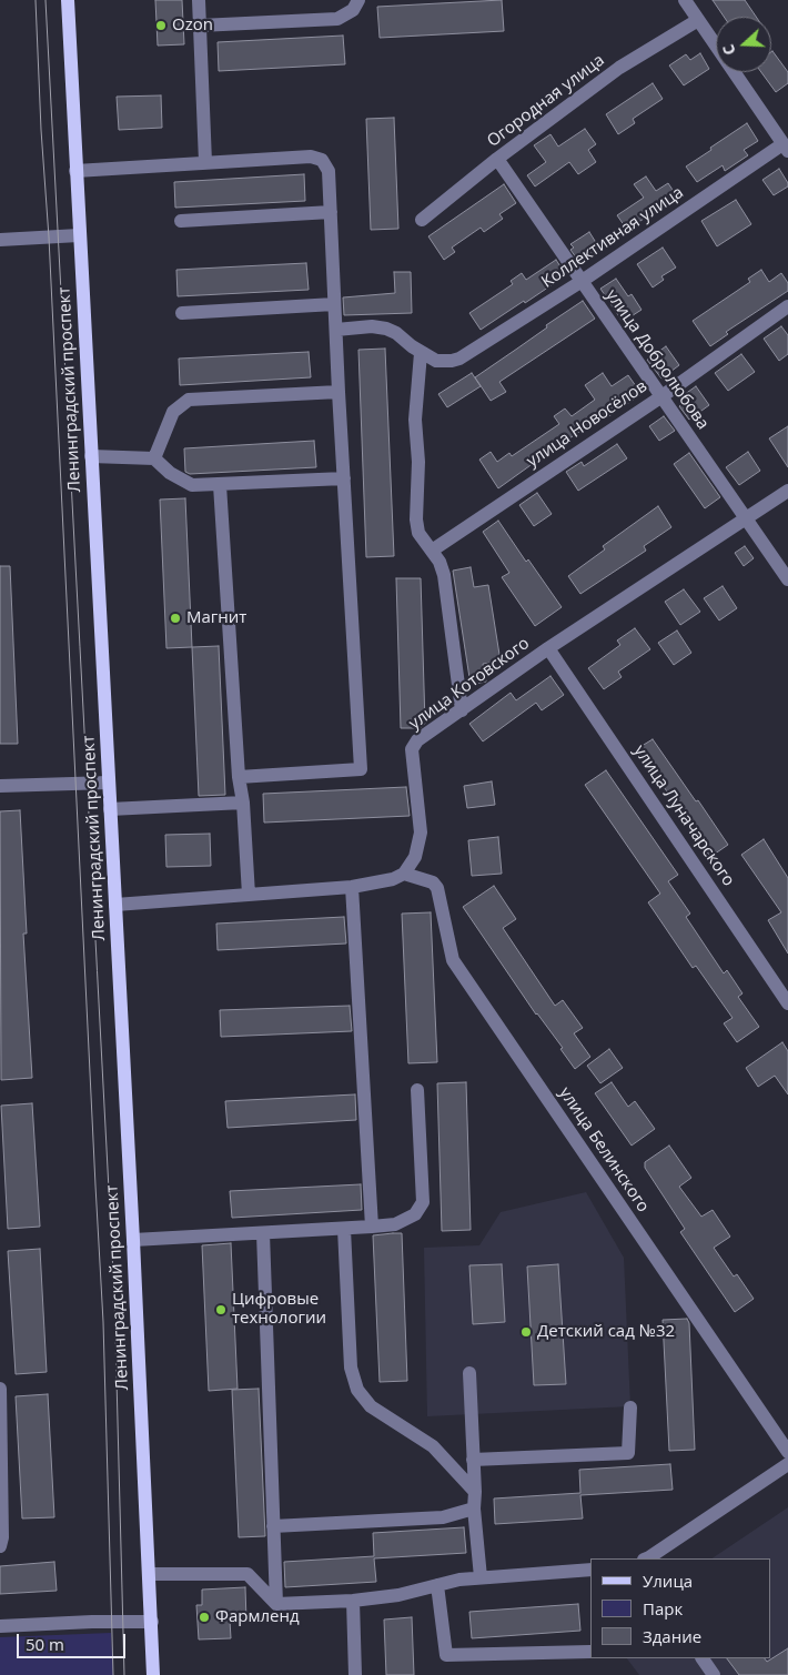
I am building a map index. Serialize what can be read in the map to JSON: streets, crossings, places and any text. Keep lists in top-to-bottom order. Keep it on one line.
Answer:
{"streets":{"main road":["Ленинградский проспект"],"street":["Огородная улица","Коллективная улица","улица Добролюбова","улица Новосёлов","улица Котовского","улица Луначарского","улица Белинского"]},"crossings":[["Огородная улица","улица Добролюбова"],["Коллективная улица","улица Добролюбова"],["улица Добролюбова","улица Новосёлов"],["улица Добролюбова","улица Котовского"],["улица Котовского","улица Луначарского"],["улица Котовского","улица Белинского"]],"places":["Ozon","Магнит","Цифровые технологии","Детский сад №32","Фармленд"],"legend":["Улица","Парк","Здание"],"scale_bar":"50 m","north":"left"}
